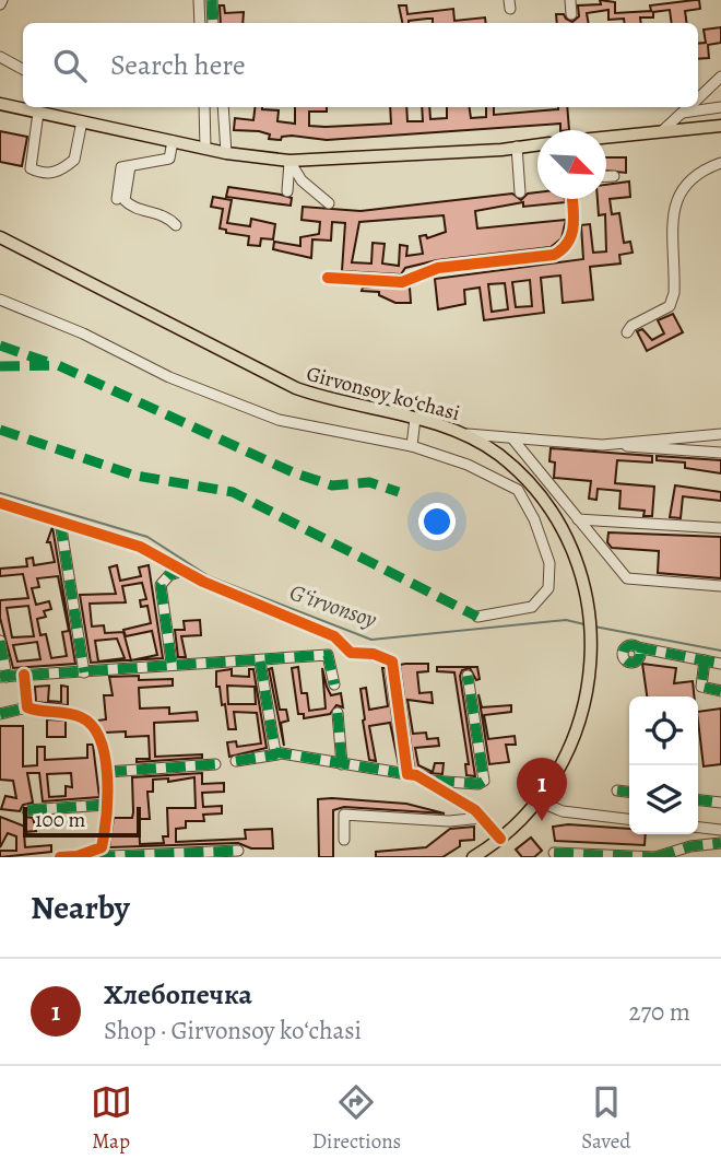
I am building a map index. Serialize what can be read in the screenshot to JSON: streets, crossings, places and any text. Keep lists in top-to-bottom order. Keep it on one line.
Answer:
{"streets":{"main road":["Girvonsoy koʻchasi"]},"water":["G‘irvonsoy"],"scale_bar":"100 m","north":"bottom right","page":{"search":"Search here","pins":"1","scale":"100 m","heading":"Nearby","list":[{"mark":"1","name":"Хлебопечка","note":"Shop · Girvonsoy koʻchasi","value":"270 m"}],"nav":["Map","Directions","Saved"]}}
